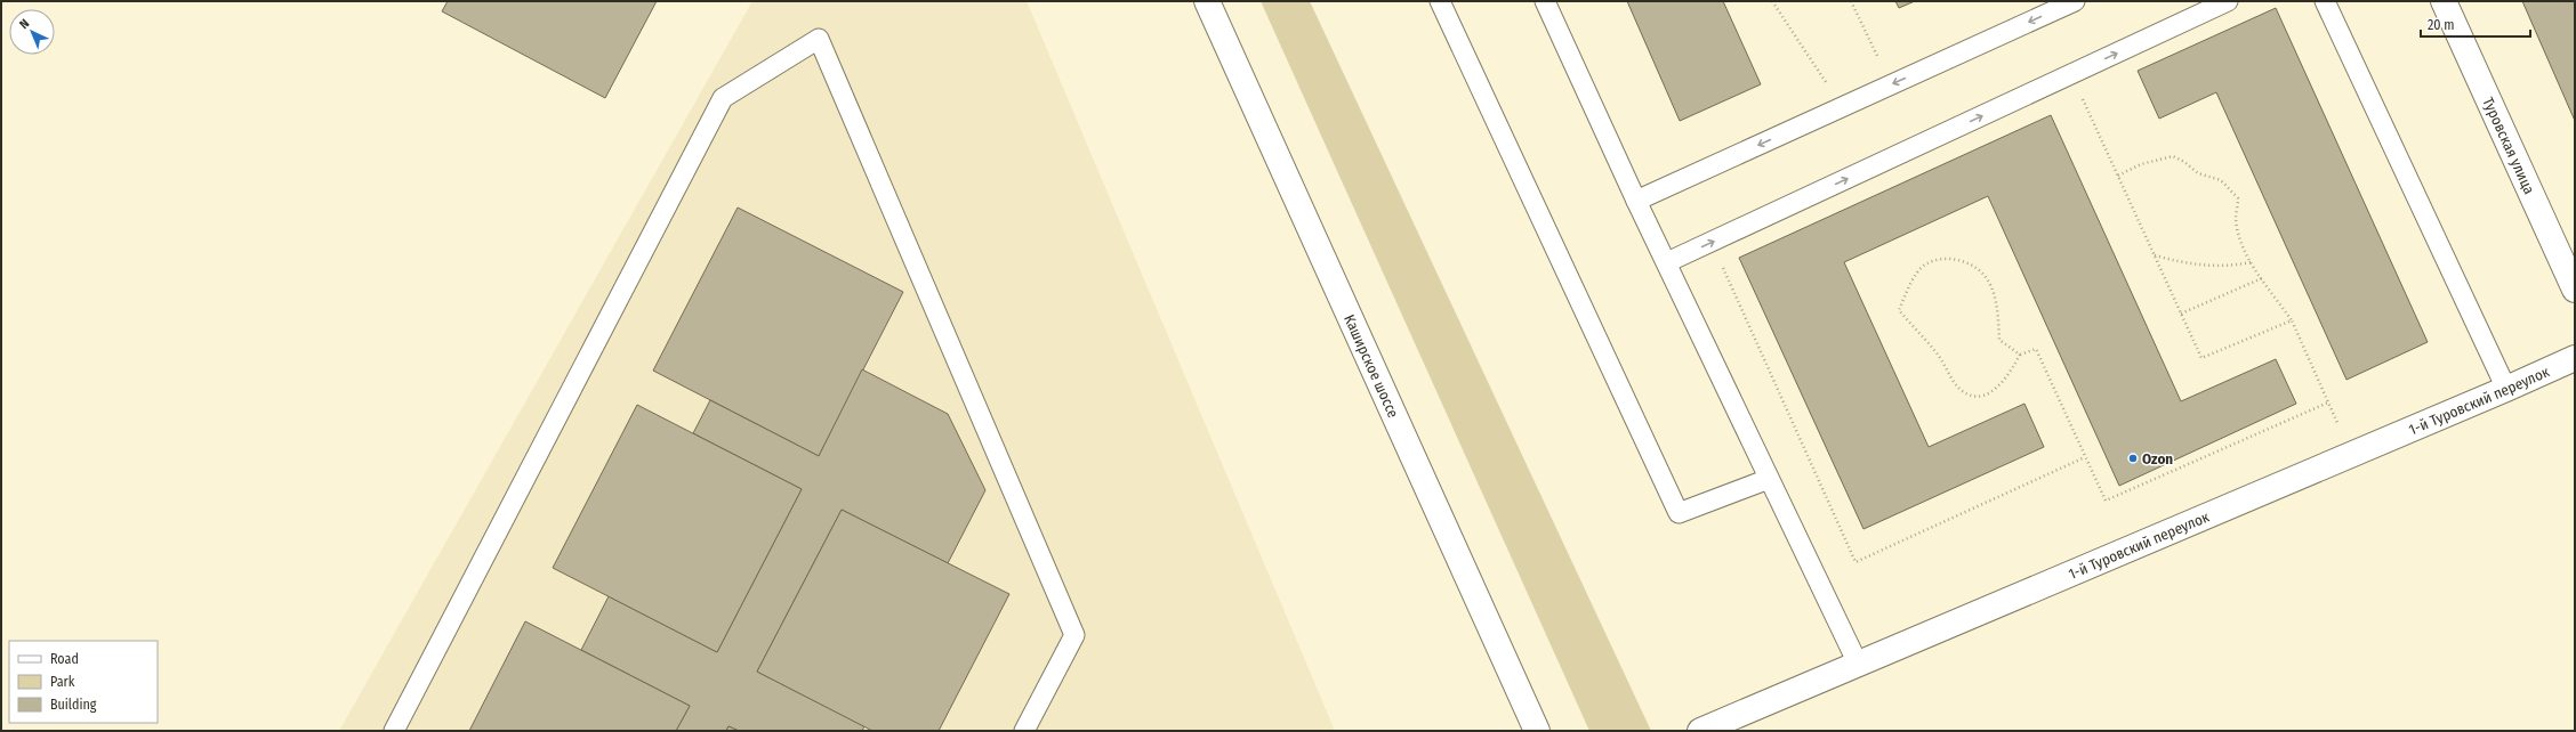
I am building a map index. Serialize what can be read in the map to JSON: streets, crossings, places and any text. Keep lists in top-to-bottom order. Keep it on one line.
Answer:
{"streets":{"street":["Туровская улица","Каширское шоссе","1-й Туровский переулок"]},"places":["Ozon"],"legend":["Road","Park","Building"],"scale_bar":"20 m","north":"top left"}
